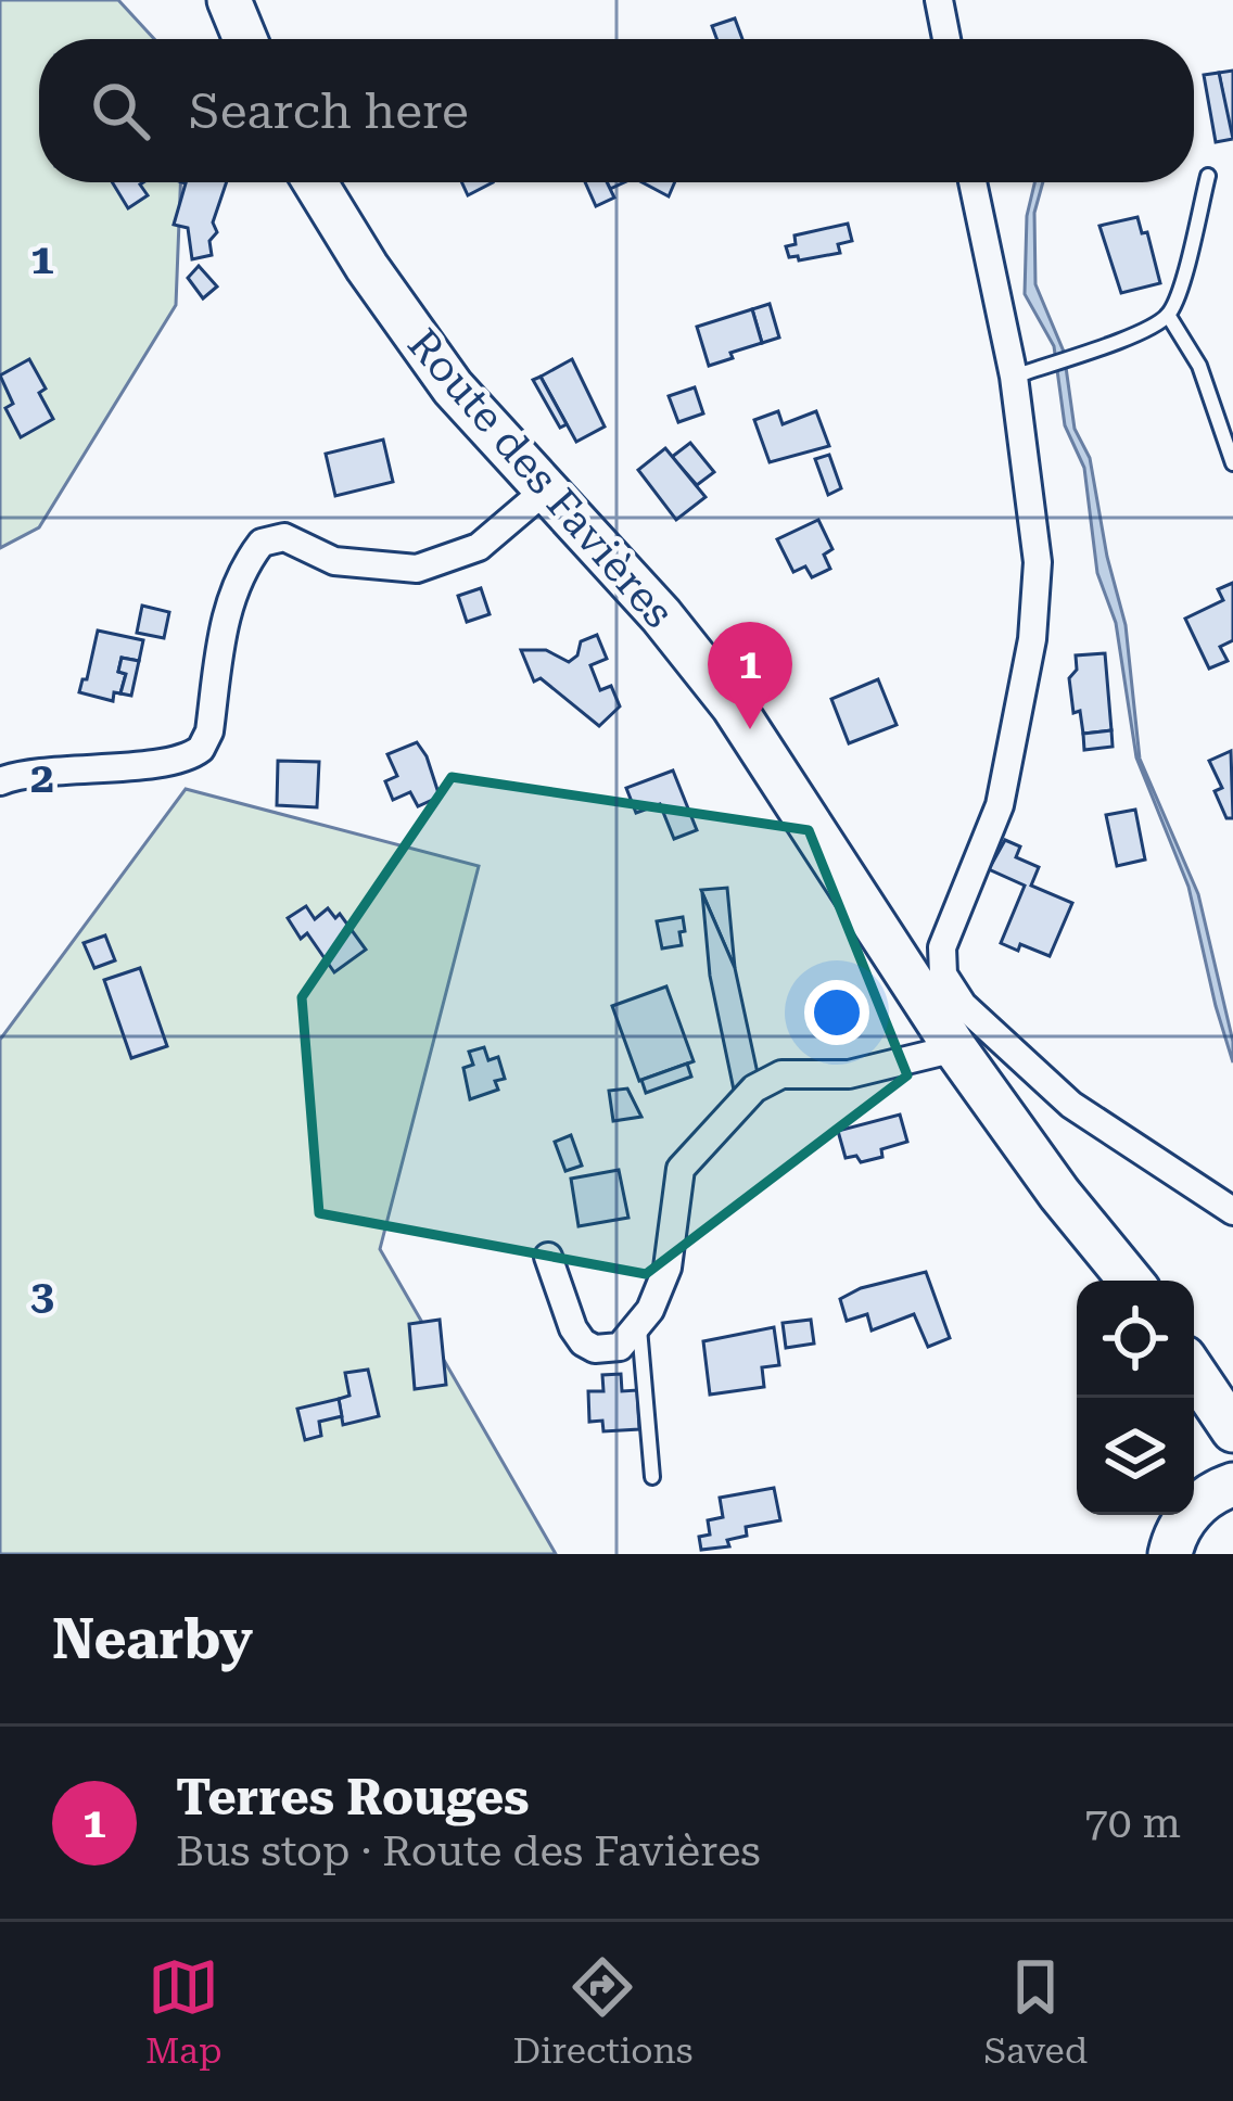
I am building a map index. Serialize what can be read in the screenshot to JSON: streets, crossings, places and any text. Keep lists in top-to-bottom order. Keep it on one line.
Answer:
{"streets":{"main road":["Route des Favières"]},"page":{"search":"Search here","pins":"1","heading":"Nearby","list":[{"mark":"1","name":"Terres Rouges","note":"Bus stop · Route des Favières","value":"70 m"}],"nav":["Map","Directions","Saved"]},"grid":{"rows":["1","2","3"]}}
